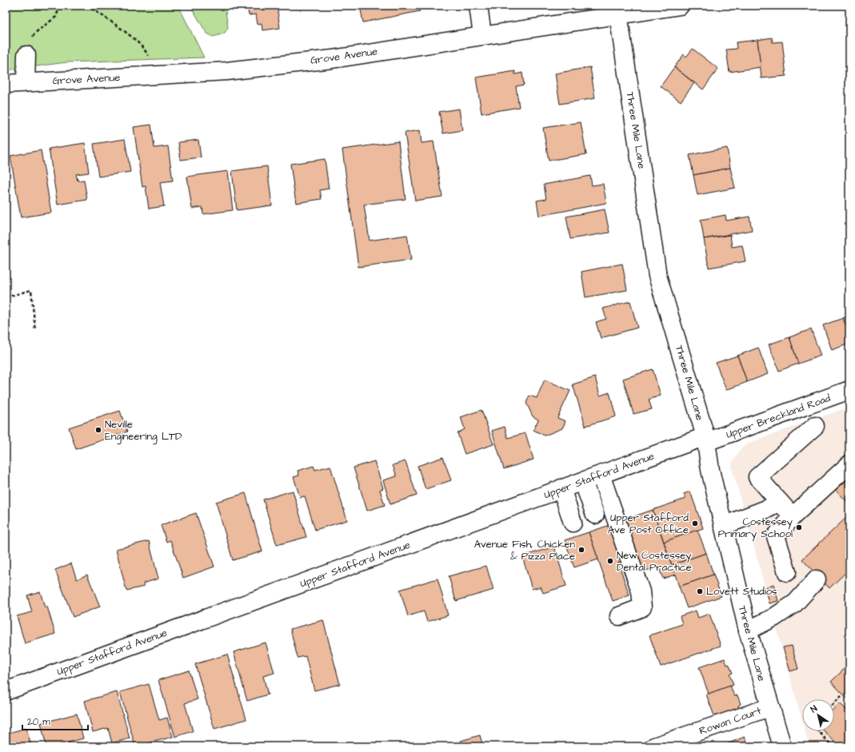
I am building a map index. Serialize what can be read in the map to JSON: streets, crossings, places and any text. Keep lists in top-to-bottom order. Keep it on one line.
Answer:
{"streets":{"street":["Grove Avenue","Three Mile Lane","Upper Breckland Road","Upper Stafford Avenue","Rowan Court"]},"crossings":[["Grove Avenue","Three Mile Lane"],["Three Mile Lane","Upper Breckland Road"],["Three Mile Lane","Upper Stafford Avenue"],["Three Mile Lane","Rowan Court"],["Upper Breckland Road","Upper Stafford Avenue"]],"places":["Neville Engineering LTD","Upper Stafford Ave Post Office","Costessey Primary School","Avenue Fish, Chicken & Pizza Place","New Costessey Dental Practice","Lovett Studios"],"scale_bar":"20 m","north":"top left"}
